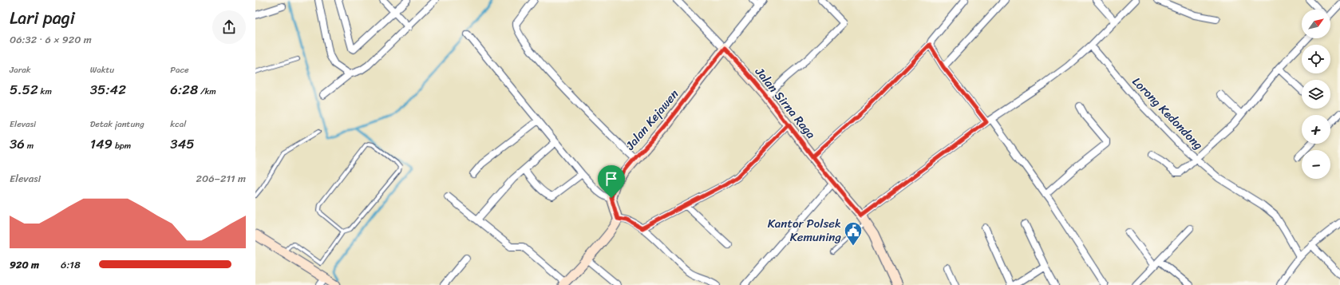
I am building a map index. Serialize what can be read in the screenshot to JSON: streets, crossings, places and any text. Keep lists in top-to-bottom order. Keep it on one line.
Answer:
{"streets":{"street":["Jalan Sirna Raga","Lorong Kedondong","Jalan Kejawen"]},"crossings":[["Jalan Sirna Raga","Jalan Kejawen"]],"places":{"public building":["Kantor Polsek Kemuning"]},"north":"top right","page":{"heading":["Lari pagi","06:32 · 6 × 920 m"],"map_buttons":["+","−"],"stats":[["Jarak","5.52 km"],["Waktu","35:42"],["Pace","6:28 /km"],["Elevasi","36 m"],["Detak jantung","149 bpm"],["kcal","345"]],"chart":["Elevasi","206–211 m"],"list":[{"name":"920 m","note":"6:18"}]}}
